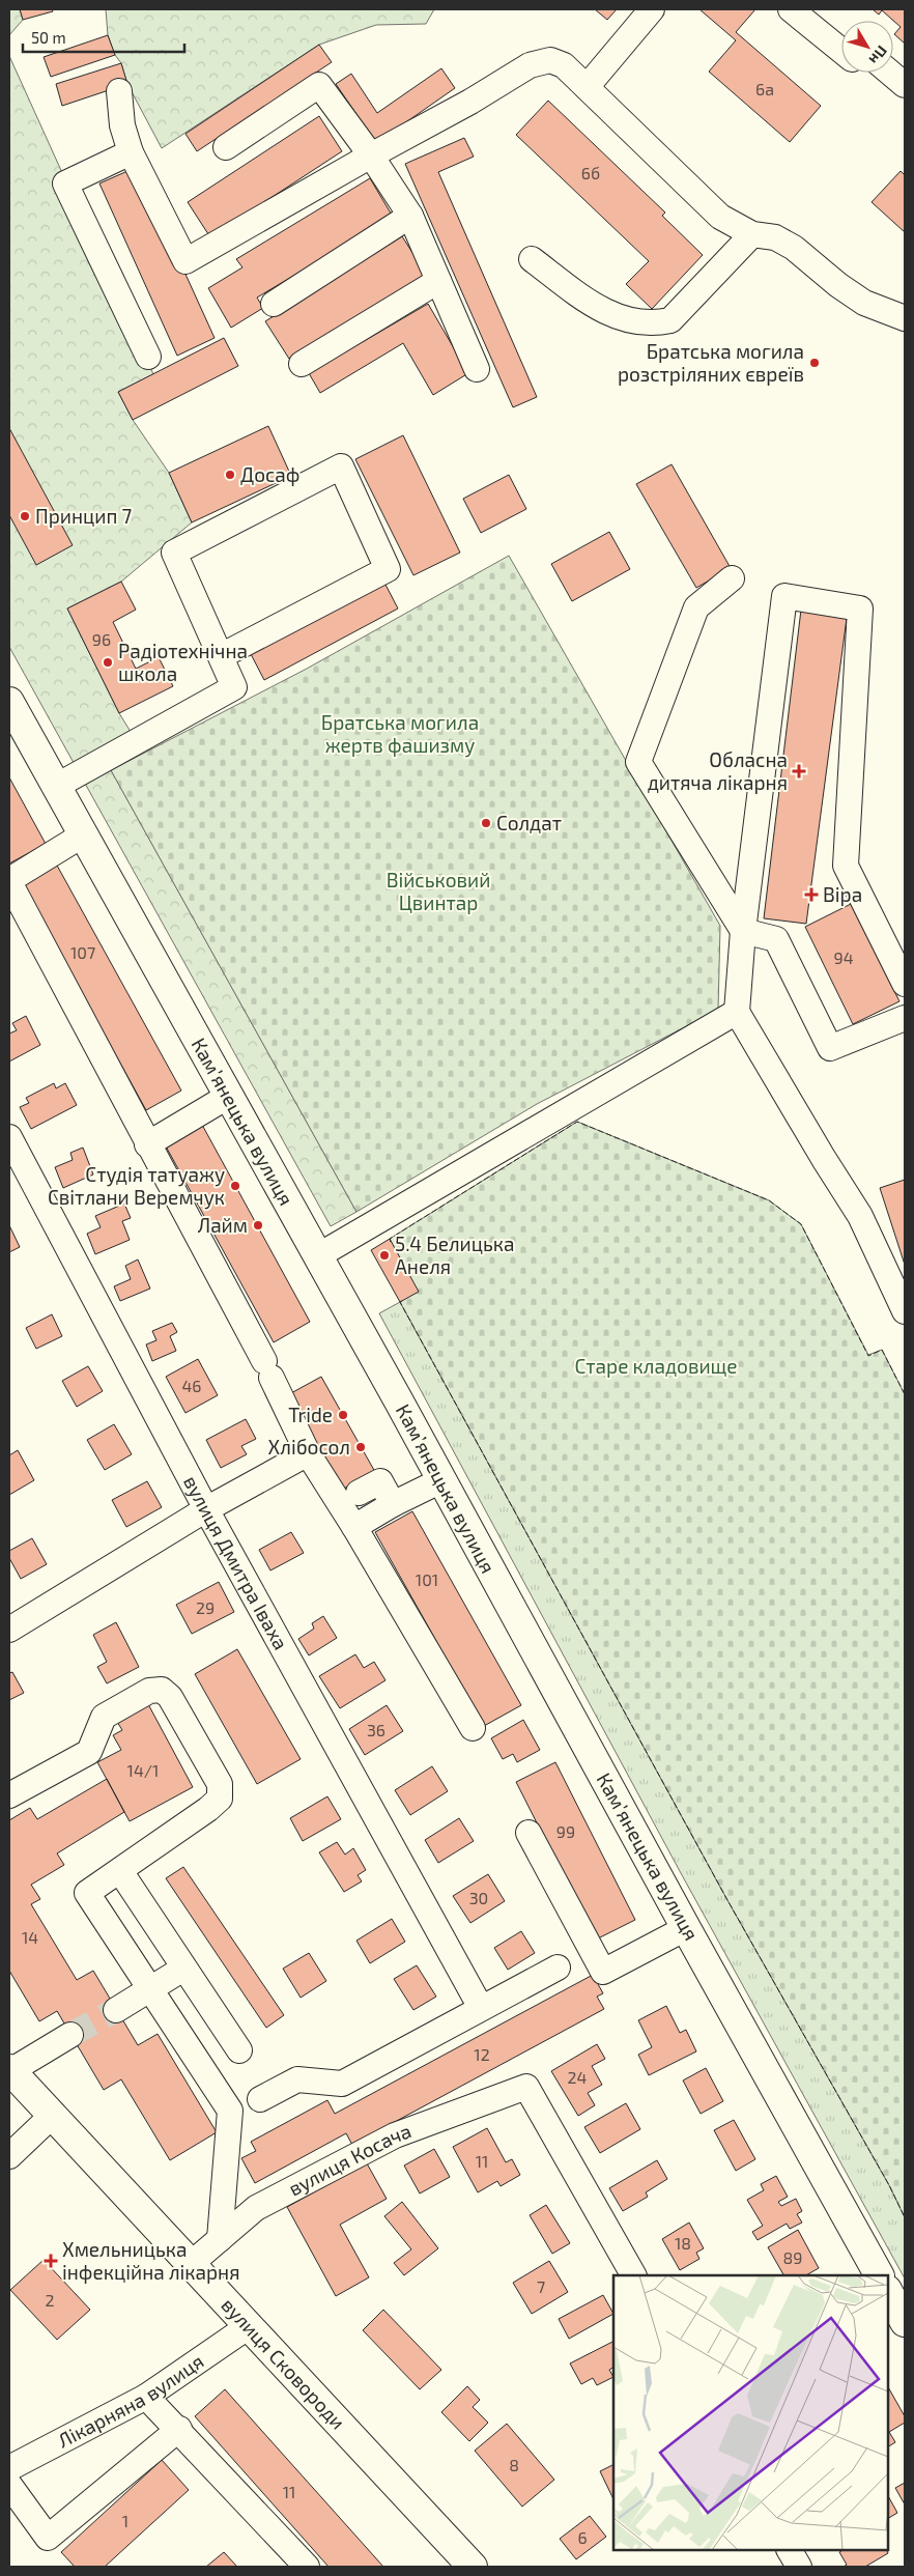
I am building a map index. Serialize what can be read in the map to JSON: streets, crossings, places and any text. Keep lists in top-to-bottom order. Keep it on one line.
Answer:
{"streets":{"main road":["Камʼянецька вулиця","вулиця Сковороди"],"street":["вулиця Дмитра Іваха","вулиця Косача","Лікарняна вулиця"]},"crossings":[["вулиця Косача","вулиця Сковороди"],["вулиця Сковороди","Лікарняна вулиця"]],"parks":["Братська могила жертв фашизму","Військовий Цвинтар","Старе кладовище"],"places":{"other":["Братська могила розстріляних євреїв","Досаф","Принцип 7","Радіотехнічна школа","Солдат","Студія татуажу Світлани Веремчук","Лайм","5.4 Белицька Анеля","Tride","Хлібосол"],"health":["Обласна дитяча лікарня","Віра","Хмельницька інфекційна лікарня"]},"house_numbers":["6а","6б","96","107","94","46","101","29","36","14/1","99","30","14","12","24","11","18","89","7","2","8","11","1","6"],"scale_bar":"50 m","north":"bottom right"}
